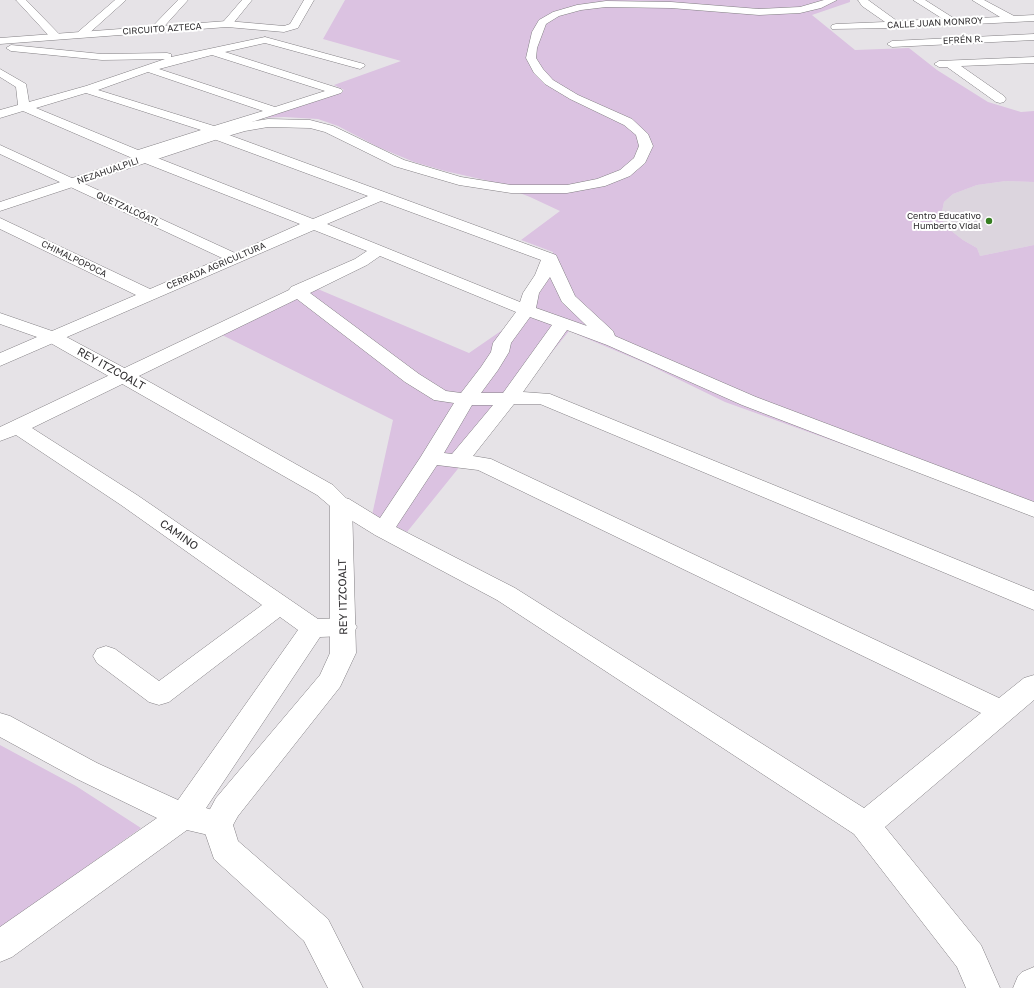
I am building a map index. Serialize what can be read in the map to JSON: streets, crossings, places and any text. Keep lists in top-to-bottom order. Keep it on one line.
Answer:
{"streets":{"street":["CALLE JUAN MONROY","CIRCUITO AZTECA","EFRÉN R.","NEZAHUALPILI","QUETZALCÓATL","CHIMALPOPOCA","CERRADA AGRICULTURA","REY ITZCOALT","CAMINO"]},"crossings":[["NEZAHUALPILI","QUETZALCÓATL"],["QUETZALCÓATL","CERRADA AGRICULTURA"],["CHIMALPOPOCA","CERRADA AGRICULTURA"],["CERRADA AGRICULTURA","REY ITZCOALT"]],"places":["Centro Educativo Humberto Vidal"]}
